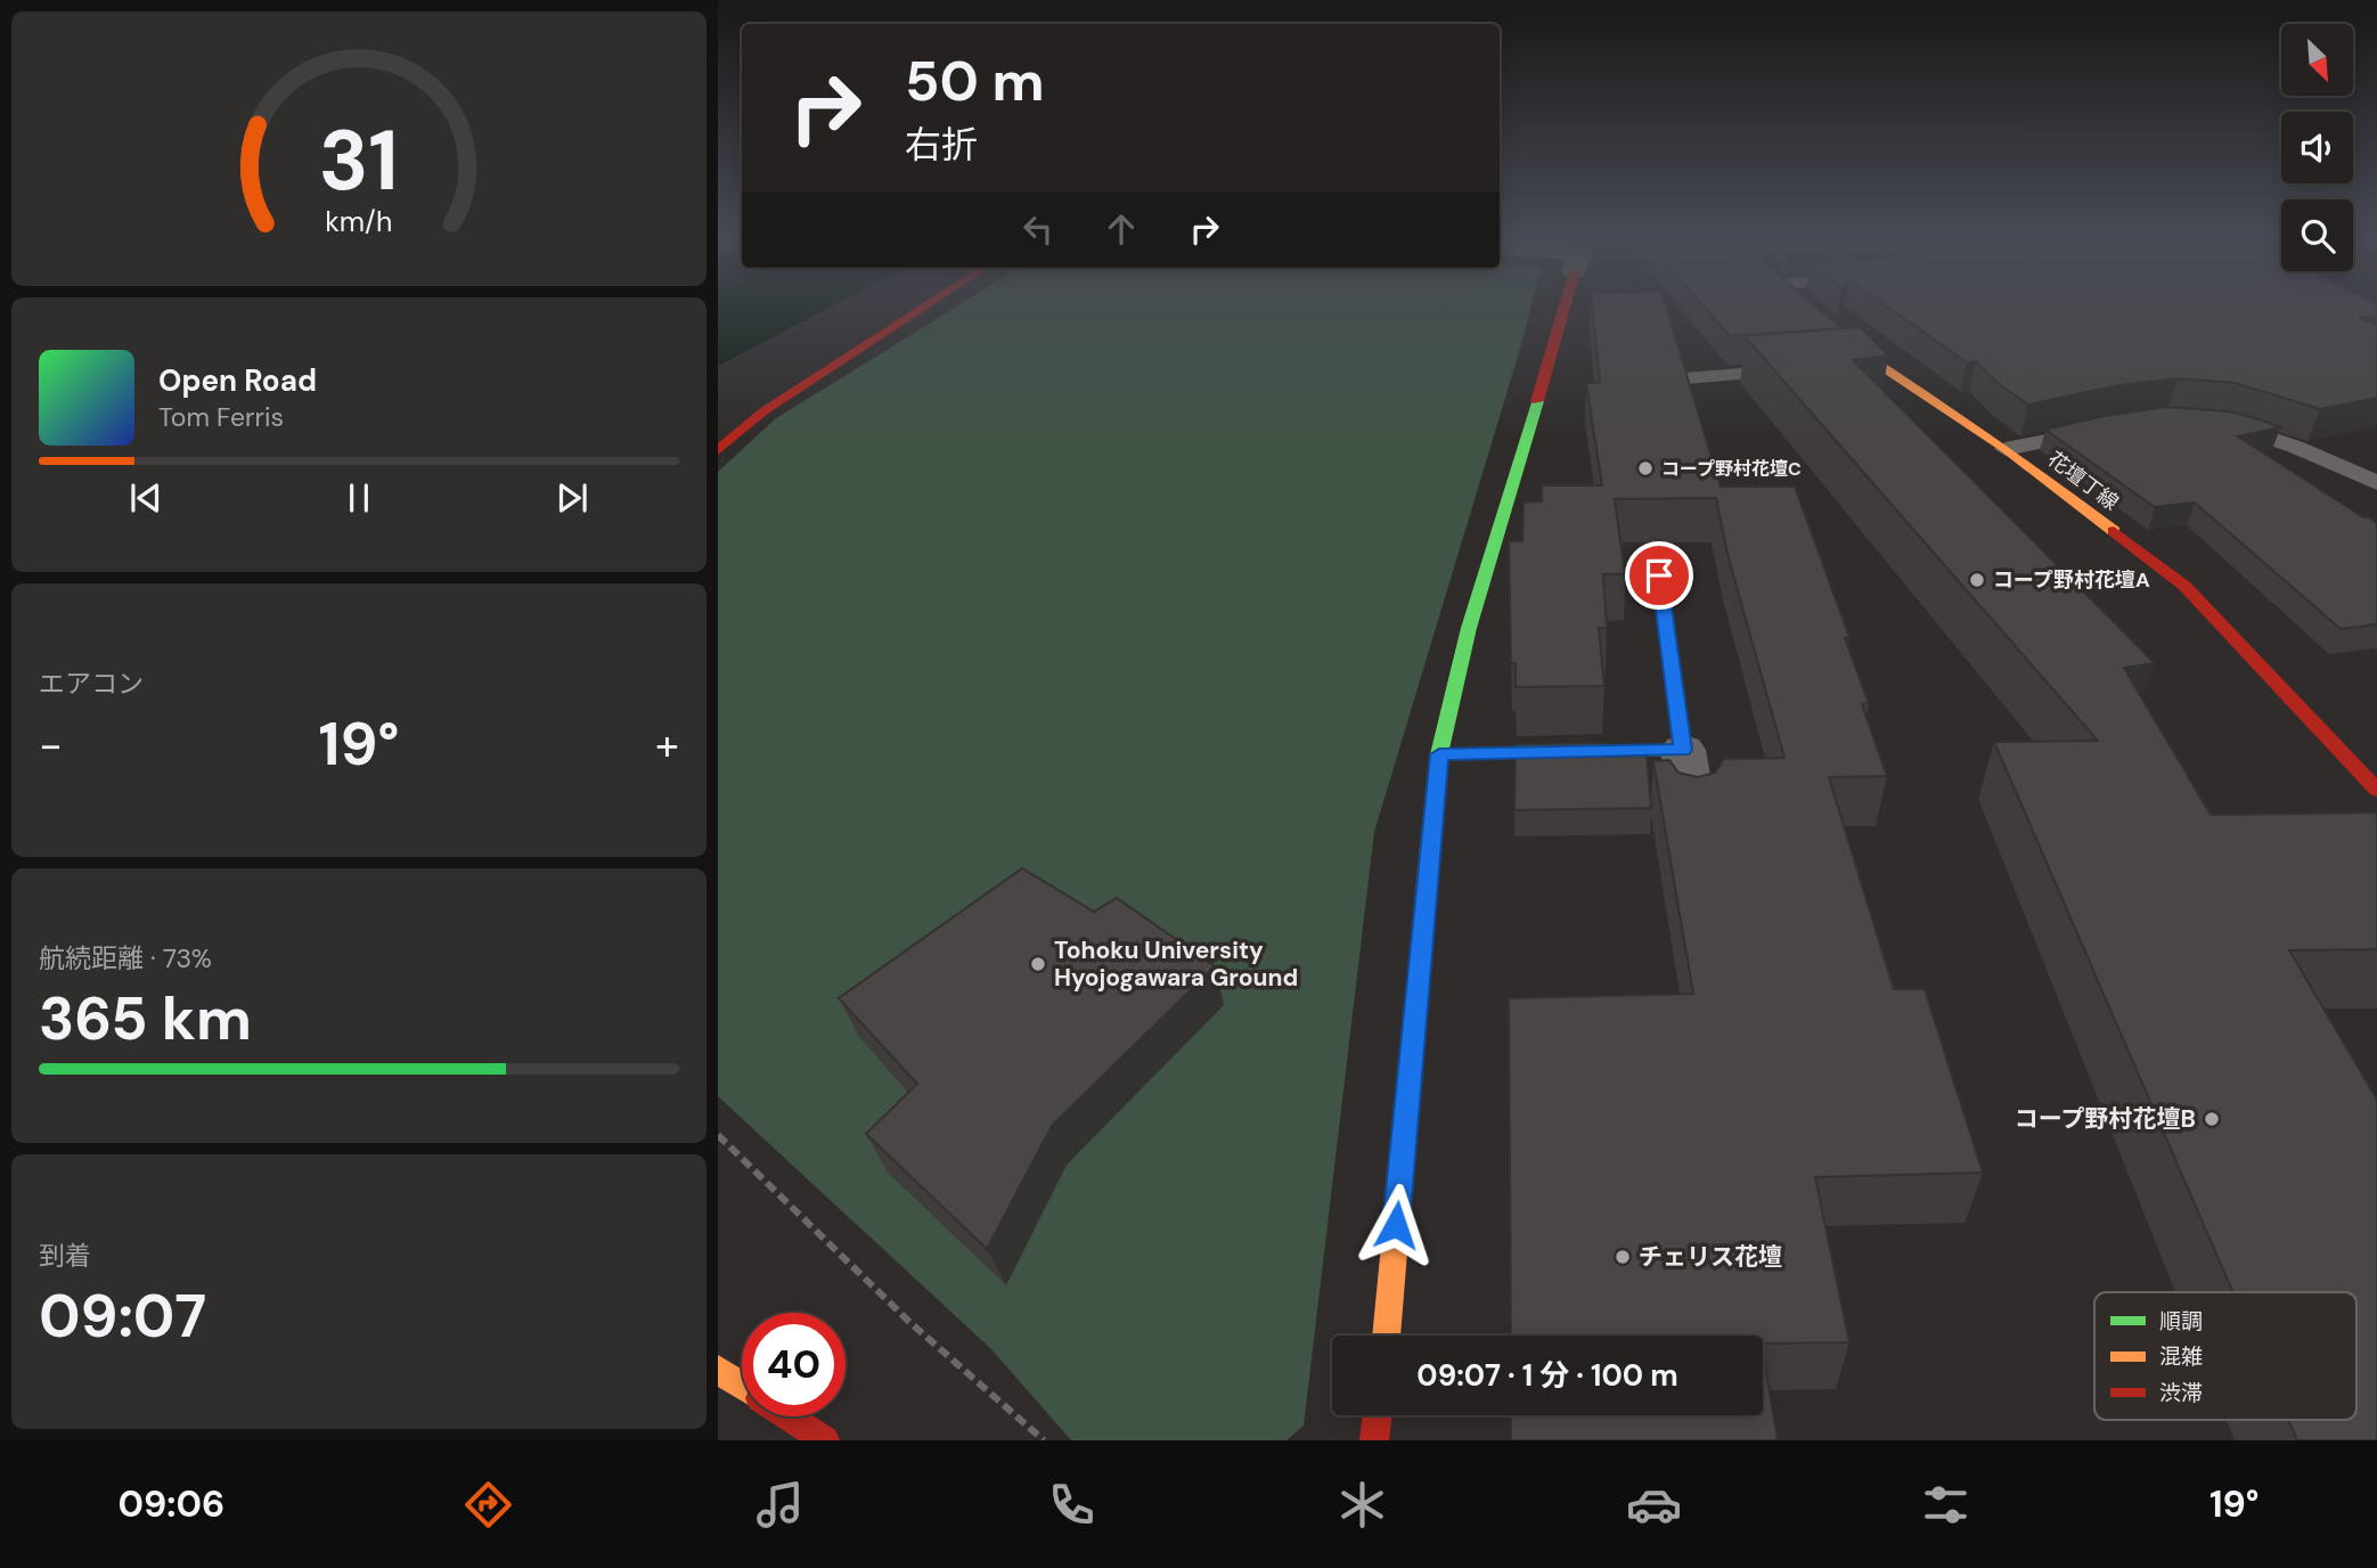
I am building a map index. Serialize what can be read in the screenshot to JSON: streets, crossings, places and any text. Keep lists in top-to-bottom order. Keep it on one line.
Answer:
{"streets":{"street":["花壇丁線"]},"places":["コープ野村花壇C","コープ野村花壇A","Tohoku University Hyojogawara Ground","コープ野村花壇B","チェリス花壇"],"legend":["順調","混雑","渋滞"],"north":"bottom right","page":{"turn":["50 m","右折"],"song":["Open Road","Tom Ferris"],"tile":["エアコン",["航続距離 · 73%","365 km"],["到着","09:07"]],"heat":["−","19°","+"],"limit":"40","trip":"09:07 · 1 分 · 100 m","tabs":["09:06","19°"],"gauge":["31","km/h"]}}
